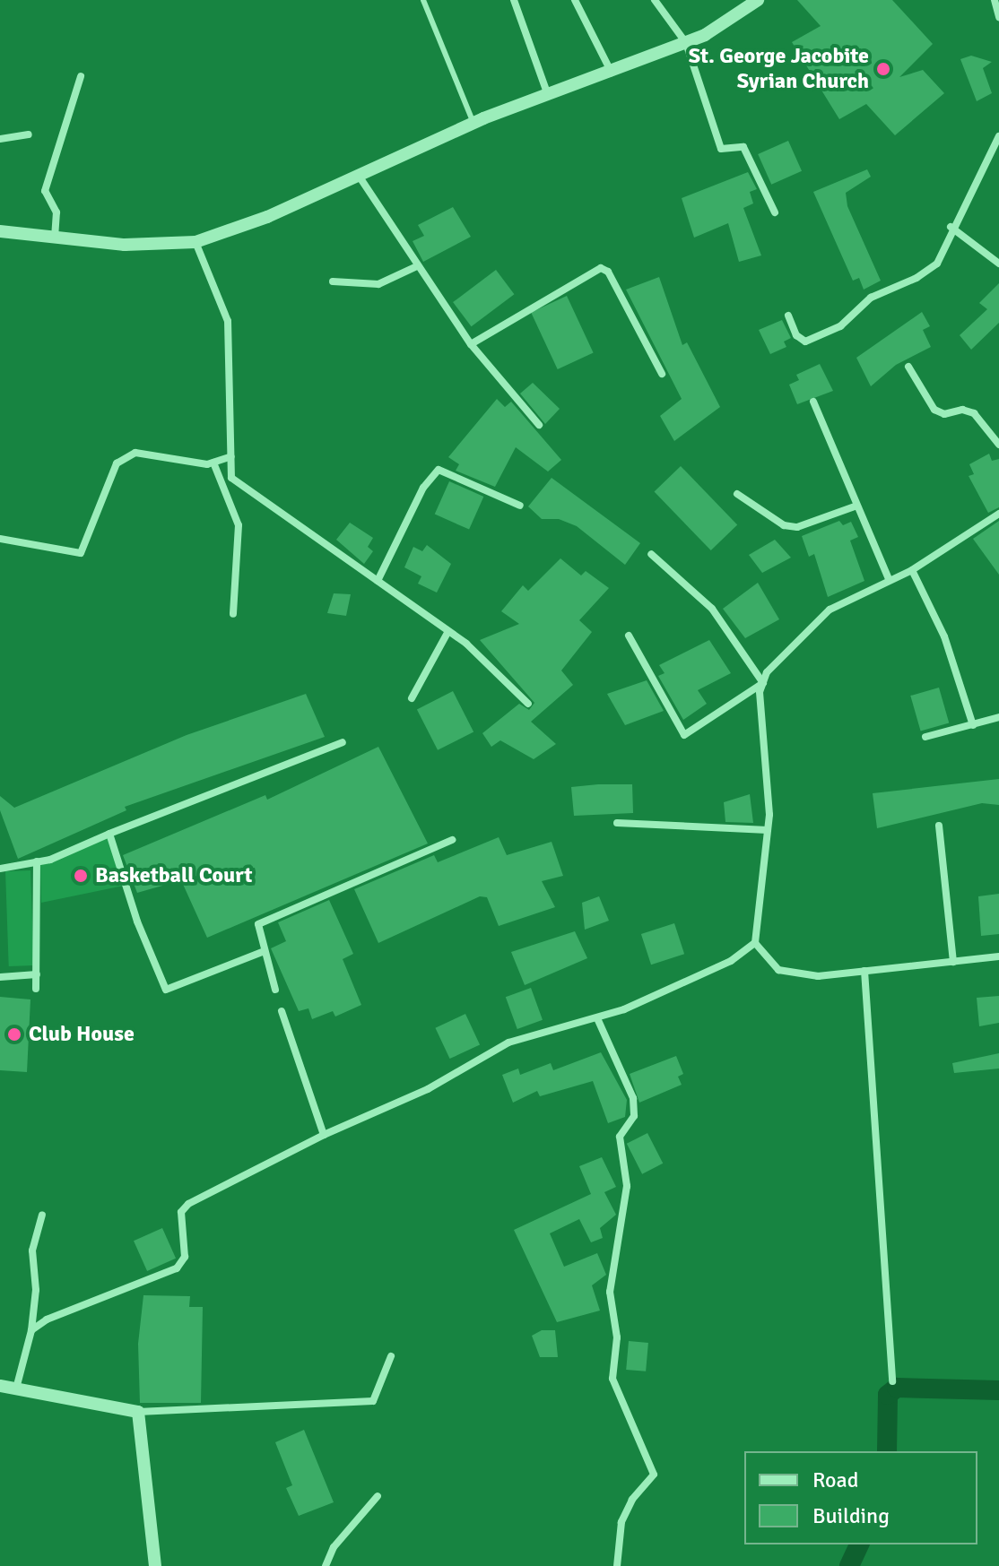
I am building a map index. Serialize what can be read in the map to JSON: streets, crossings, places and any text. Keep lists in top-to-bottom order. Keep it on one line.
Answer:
{"places":["St. George Jacobite Syrian Church","Basketball Court","Club House"],"legend":["Road","Building"]}
